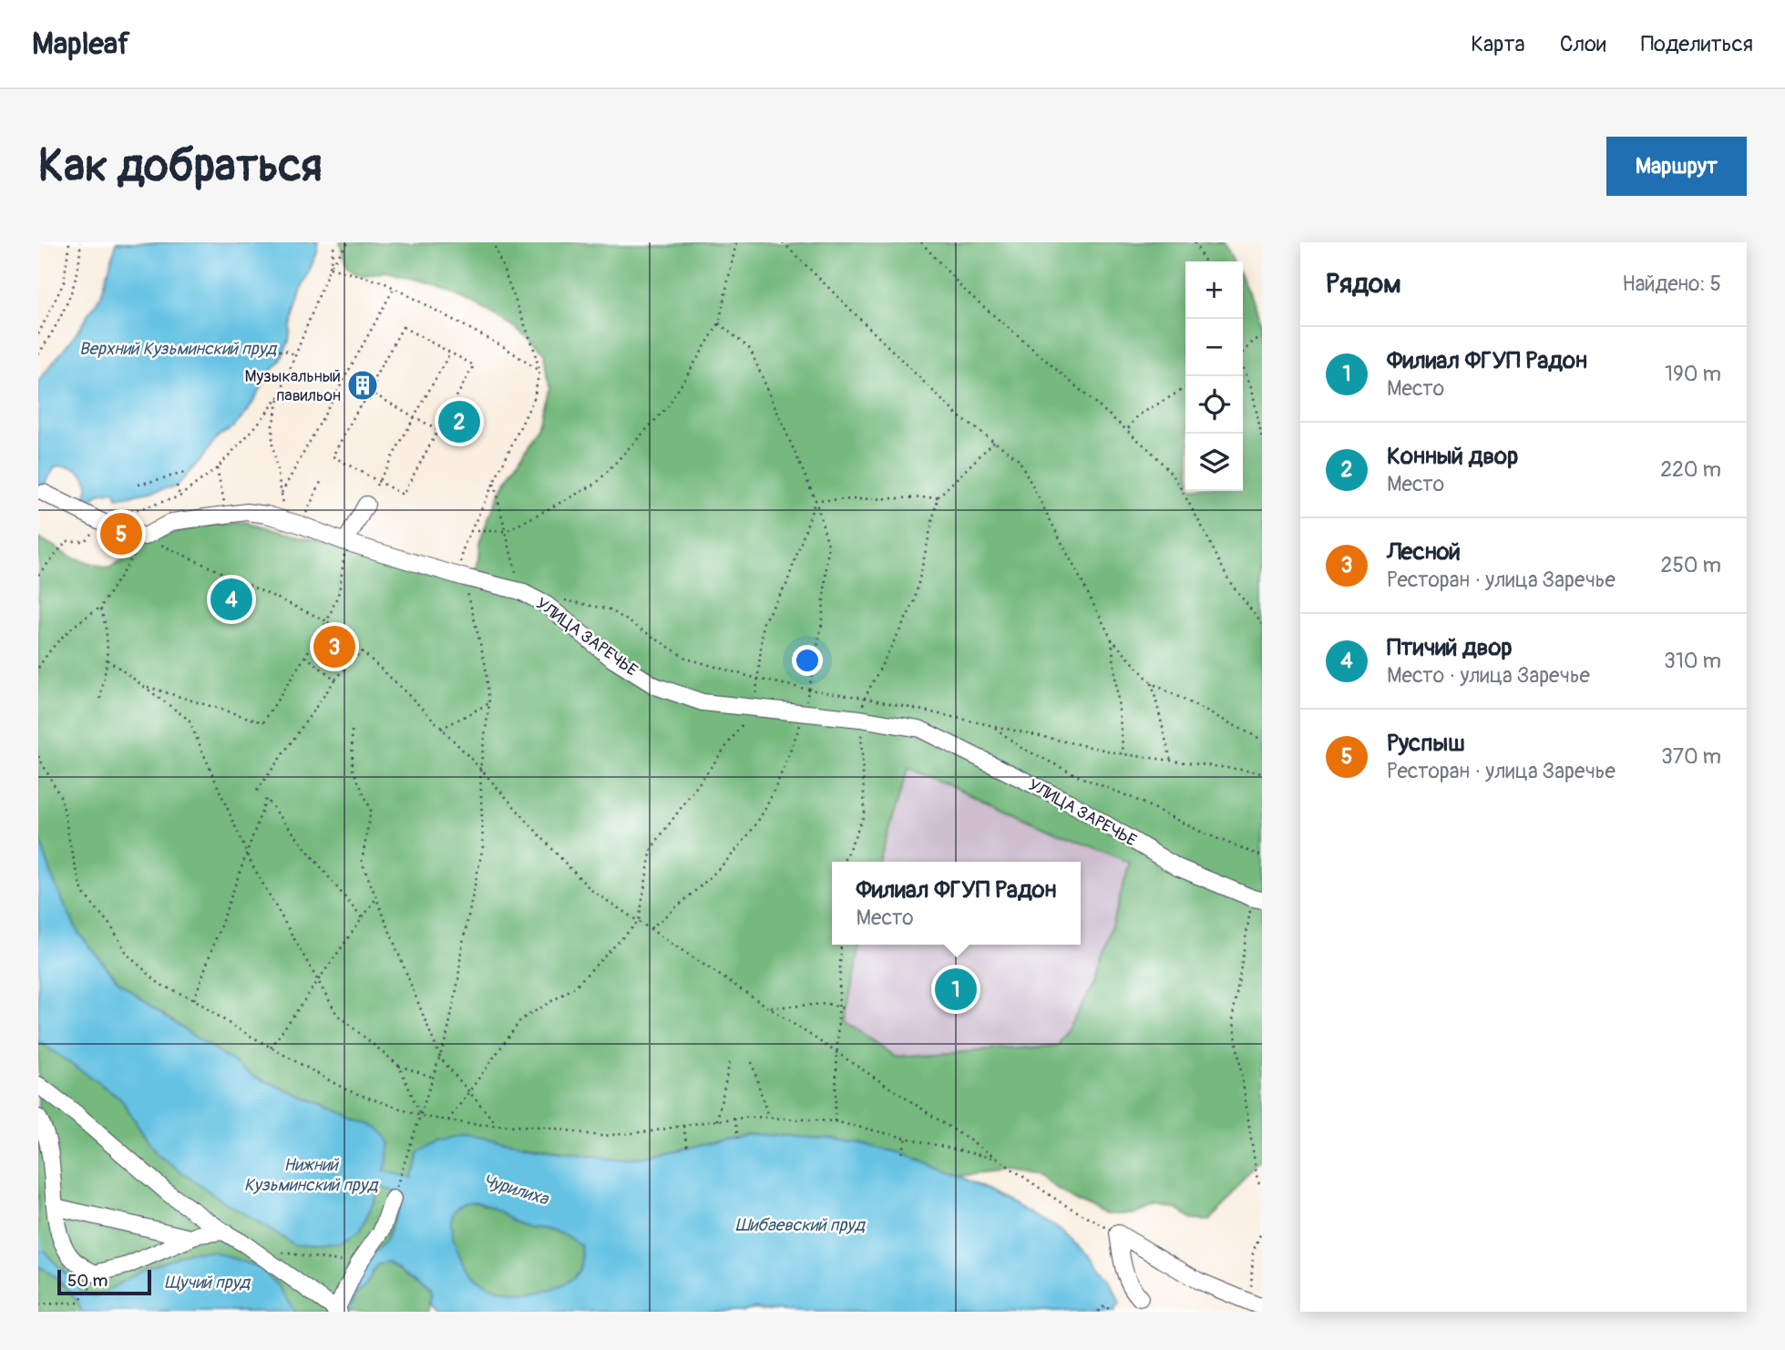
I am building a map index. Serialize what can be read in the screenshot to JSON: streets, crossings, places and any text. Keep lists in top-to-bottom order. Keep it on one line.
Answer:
{"streets":{"street":["УЛИЦА ЗАРЕЧЬЕ"]},"water":["Верхний Кузьминский пруд","Нижний Кузьминский пруд","Чурилиха","Шибаевский пруд","Щучий пруд"],"places":{"building":["Музыкальный павильон"]},"scale_bar":"50 m","page":{"header":"Mapleaf","nav":["Карта","Слои","Поделиться"],"buttons":"Маршрут","title":"Как добраться","heading":["Рядом","Найдено: 5"],"map_buttons":["+","−"],"list":[{"mark":"1","name":"Филиал ФГУП Радон","note":"Место","value":"190 m"},{"mark":"2","name":"Конный двор","note":"Место","value":"220 m"},{"mark":"3","name":"Лесной","note":"Ресторан · улица Заречье","value":"250 m"},{"mark":"4","name":"Птичий двор","note":"Место · улица Заречье","value":"310 m"},{"mark":"5","name":"Руспыш","note":"Ресторан · улица Заречье","value":"370 m"}],"pins":["2","5","4","3","1"],"popup":["Филиал ФГУП Радон","Место"],"scale":"50 m"}}
